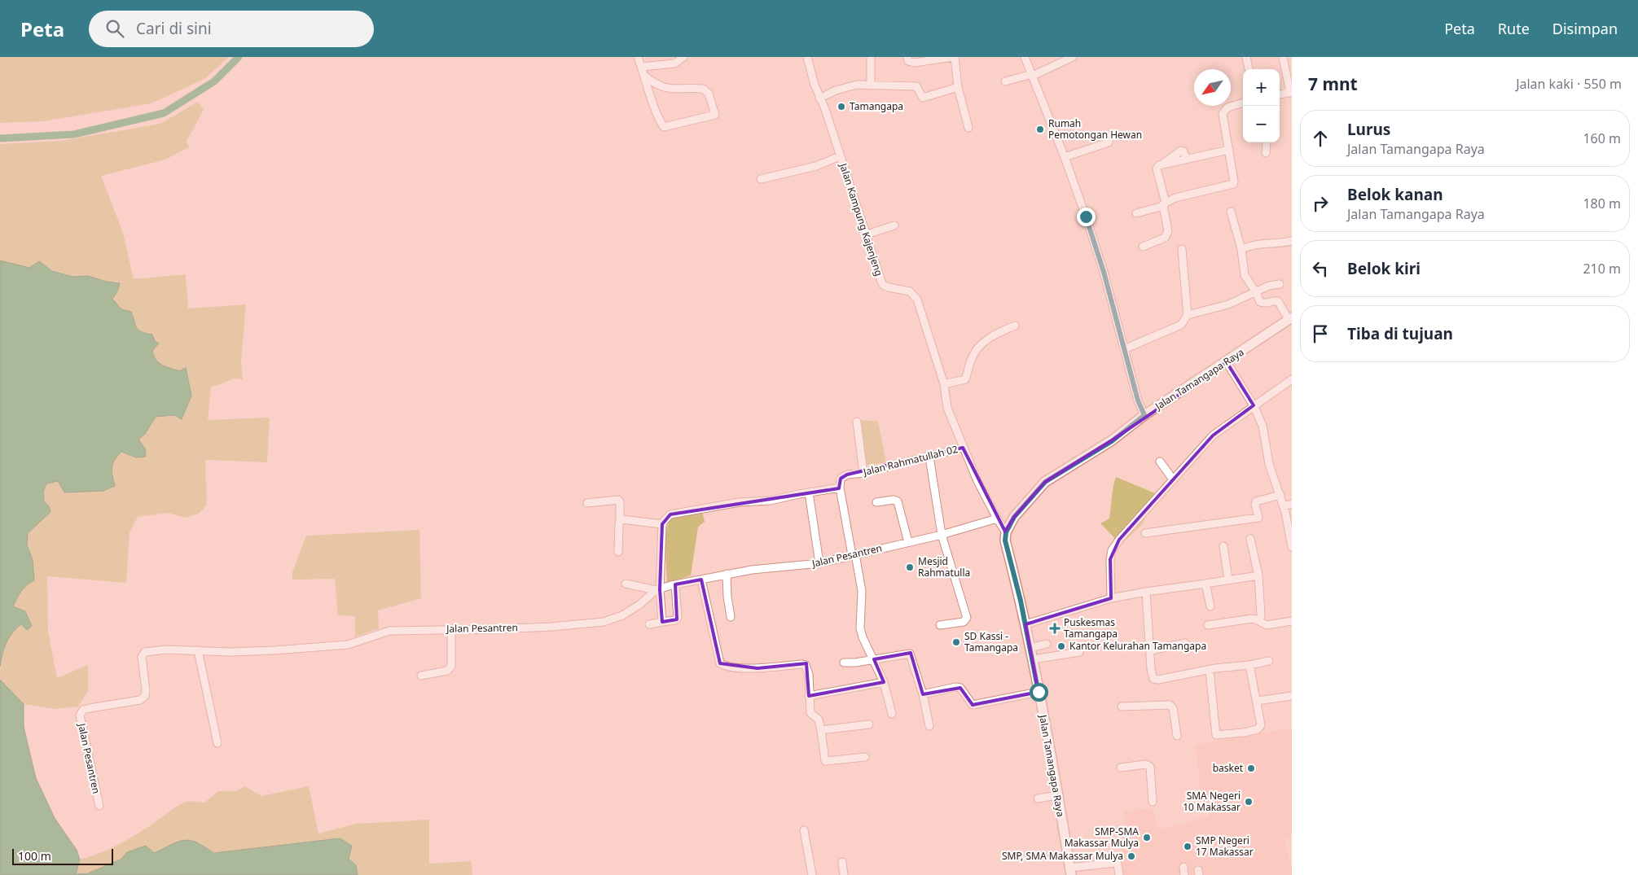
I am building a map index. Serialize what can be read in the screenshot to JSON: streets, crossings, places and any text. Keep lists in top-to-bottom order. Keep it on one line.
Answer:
{"streets":{"main road":["Jalan Tamangapa Raya"],"street":["Jalan Kampung Kajenjeng","Jalan Rahmatullah 02","Jalan Pesantren"]},"crossings":[["Jalan Kampung Kajenjeng","Jalan Rahmatullah 02"],["Jalan Kampung Kajenjeng","Jalan Pesantren"]],"places":{"other":["Tamangapa","Rumah Pemotongan Hewan","Mesjid Rahmatulla","SD Kassi - Tamangapa","Kantor Kelurahan Tamangapa","basket","SMA Negeri 10 Makassar","SMP-SMA Makassar Mulya","SMP Negeri 17 Makassar","SMP, SMA Makassar Mulya"],"health":["Puskesmas Tamangapa"]},"scale_bar":"100 m","north":"bottom left","page":{"header":"Peta","search":"Cari di sini","nav":["Peta","Rute","Disimpan"],"heading":["7 mnt","Jalan kaki · 550 m"],"map_buttons":["+","−"],"list":[["Lurus","Jalan Tamangapa Raya","160 m"],["Belok kanan","Jalan Tamangapa Raya","180 m"],["Belok kiri","210 m"],"Tiba di tujuan"],"scale":"100 m"}}
